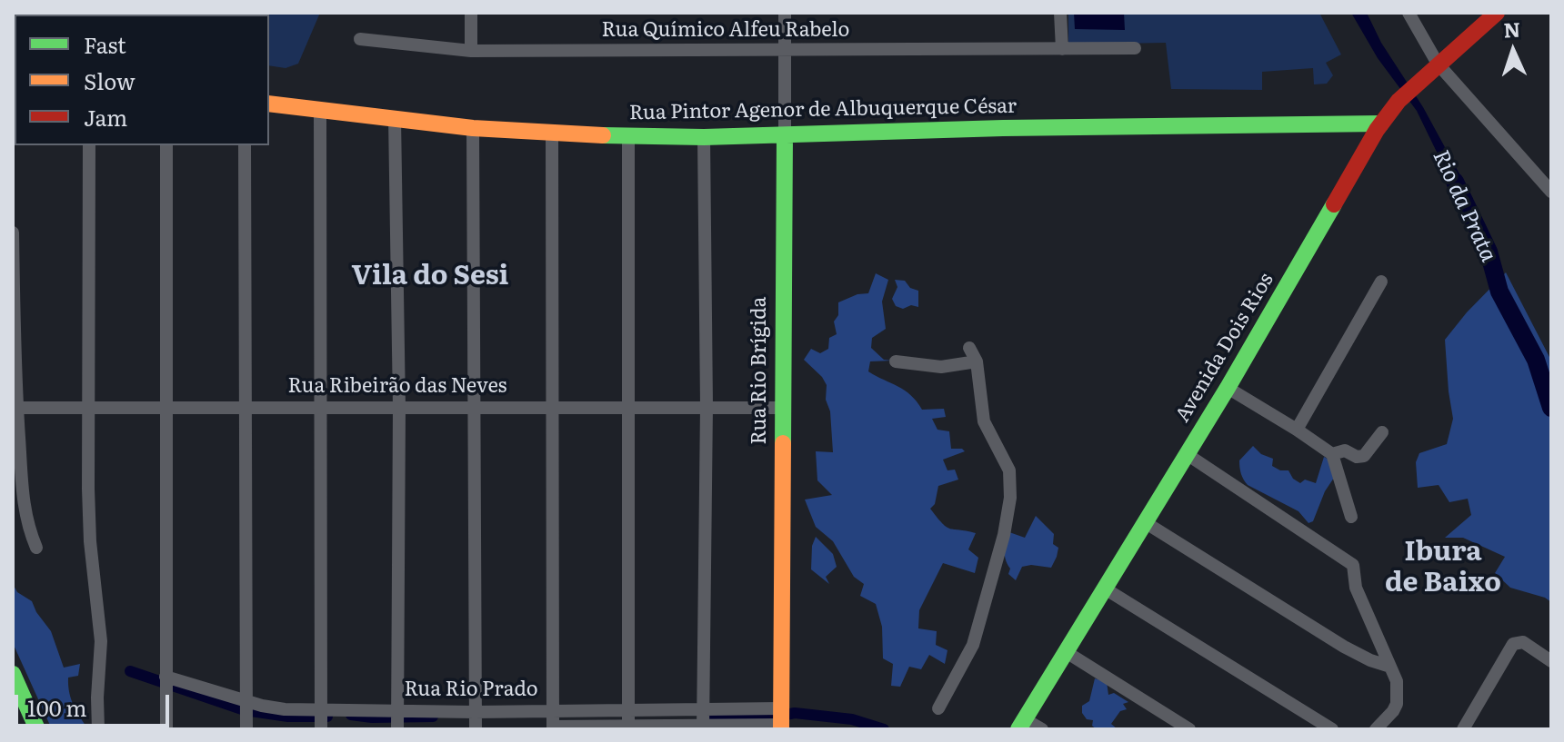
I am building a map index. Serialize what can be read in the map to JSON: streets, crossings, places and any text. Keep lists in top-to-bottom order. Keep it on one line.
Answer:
{"streets":{"main road":["Rua Pintor Agenor de Albuquerque César","Avenida Dois Rios","Rua Rio Brígida"],"street":["Rua Químico Alfeu Rabelo","Rua Ribeirão das Neves","Rua Rio Prado"]},"crossings":[["Rua Químico Alfeu Rabelo","Rua Rio Brígida"],["Rua Pintor Agenor de Albuquerque César","Avenida Dois Rios"],["Rua Pintor Agenor de Albuquerque César","Rua Rio Brígida"],["Rua Rio Brígida","Rua Ribeirão das Neves"],["Rua Rio Brígida","Rua Rio Prado"]],"districts":["Vila do Sesi","Ibura de Baixo"],"water":["Rio da Prata"],"legend":["Fast","Slow","Jam"],"scale_bar":"100 m","north":"top"}
